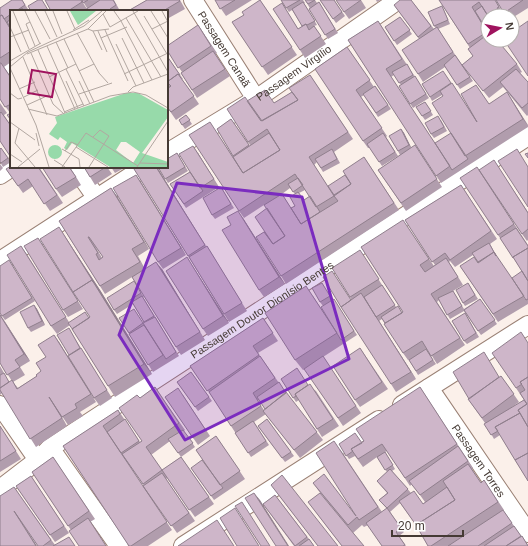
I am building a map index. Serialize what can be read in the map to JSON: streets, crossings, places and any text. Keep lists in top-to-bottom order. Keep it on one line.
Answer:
{"streets":{"street":["Passagem Canaã","Passagem Virgílio","Passagem Doutor Dionísio Bentes","Passagem Torres"]},"crossings":[["Passagem Canaã","Passagem Virgílio"]],"scale_bar":"20 m","north":"right"}
